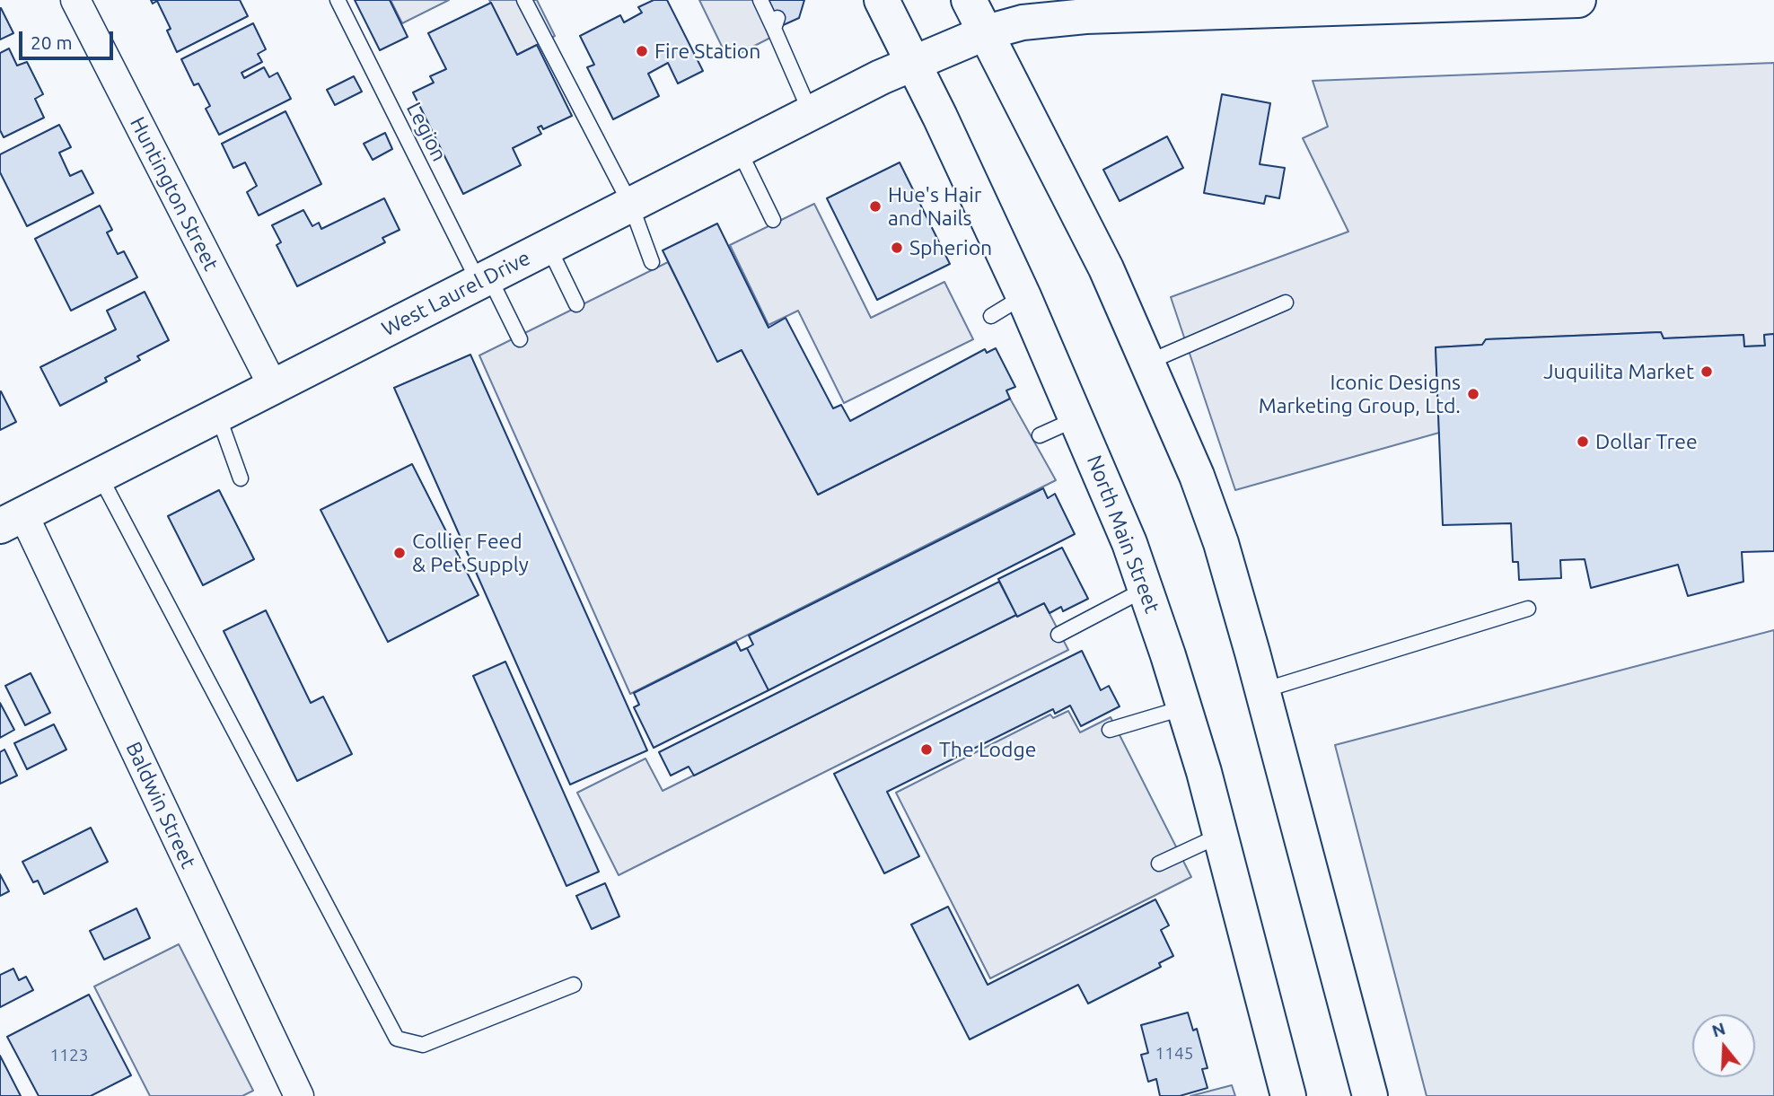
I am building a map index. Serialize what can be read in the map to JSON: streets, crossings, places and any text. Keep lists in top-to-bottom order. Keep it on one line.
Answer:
{"streets":{"main road":["West Laurel Drive","North Main Street"],"street":["Huntington Street","Baldwin Street"],"lane":["Legion"]},"crossings":[["Legion","West Laurel Drive"],["Huntington Street","West Laurel Drive"],["West Laurel Drive","North Main Street"],["West Laurel Drive","Baldwin Street"]],"places":["Fire Station","Hue's Hair and Nails","Spherion","Juquilita Market","Iconic Designs Marketing Group, Ltd.","Dollar Tree","Collier Feed & Pet Supply","The Lodge"],"house_numbers":["1145","1123"],"scale_bar":"20 m","north":"top"}
